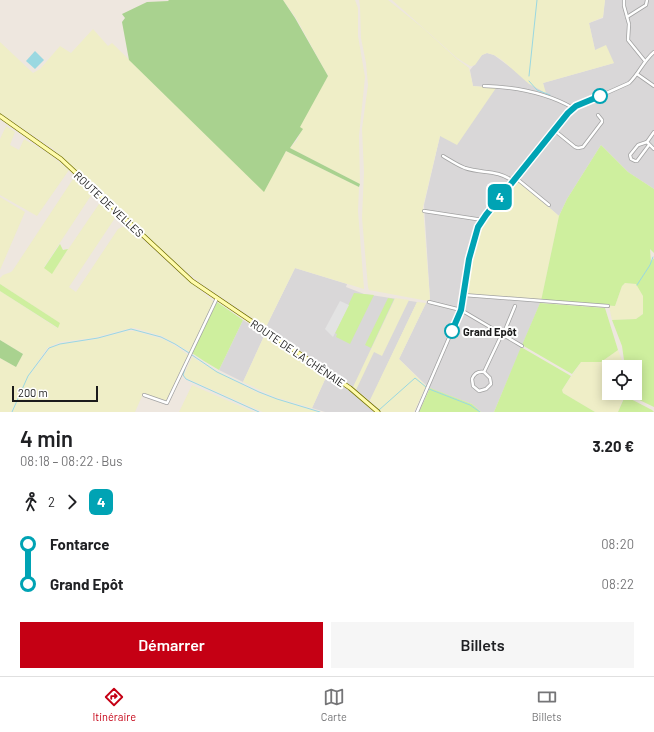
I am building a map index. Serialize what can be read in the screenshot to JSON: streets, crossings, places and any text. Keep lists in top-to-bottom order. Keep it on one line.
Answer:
{"streets":{"main road":["ROUTE DE VELLES","ROUTE DE LA CHÊNAIE"]},"crossings":[["ROUTE DE VELLES","ROUTE DE LA CHÊNAIE"]],"places":["Grand Epôt"],"lines":["bus line 4"],"scale_bar":"200 m","page":{"on_map":"4","scale":"200 m","heading":["4 min","08:18 – 08:22 · Bus","3.20 €"],"legs":["2","4"],"list":[{"name":"Fontarce","value":"08:20"},{"name":"Grand Epôt","value":"08:22"}],"buttons":["Démarrer","Billets"],"tabs":["Itinéraire","Carte","Billets"]}}
